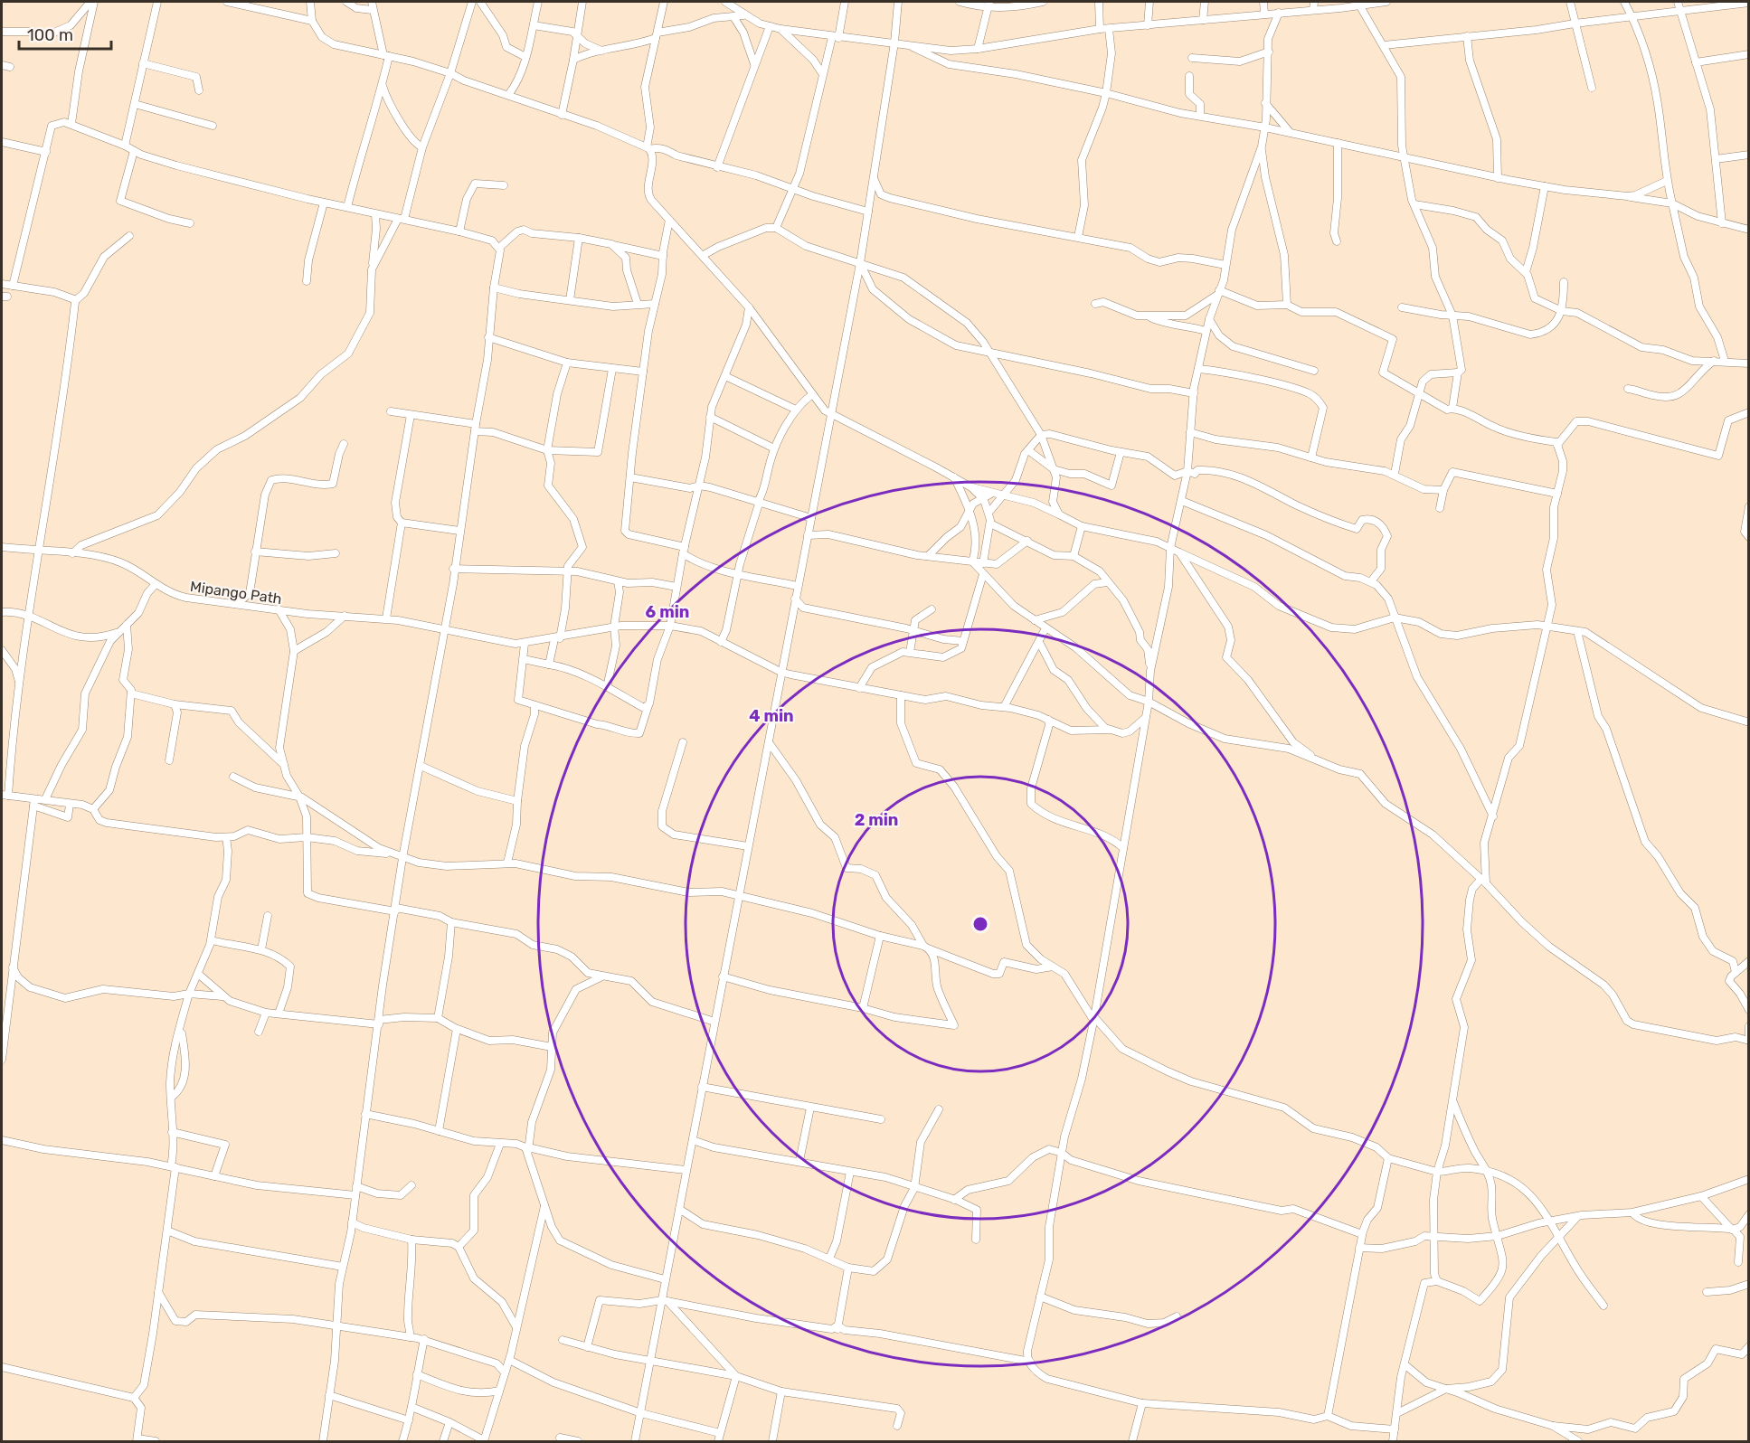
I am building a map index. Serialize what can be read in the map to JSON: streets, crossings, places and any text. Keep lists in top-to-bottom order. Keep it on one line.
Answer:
{"streets":{"street":["Mipango Path"]},"scale_bar":"100 m","rings":["6 min","4 min","2 min"]}
